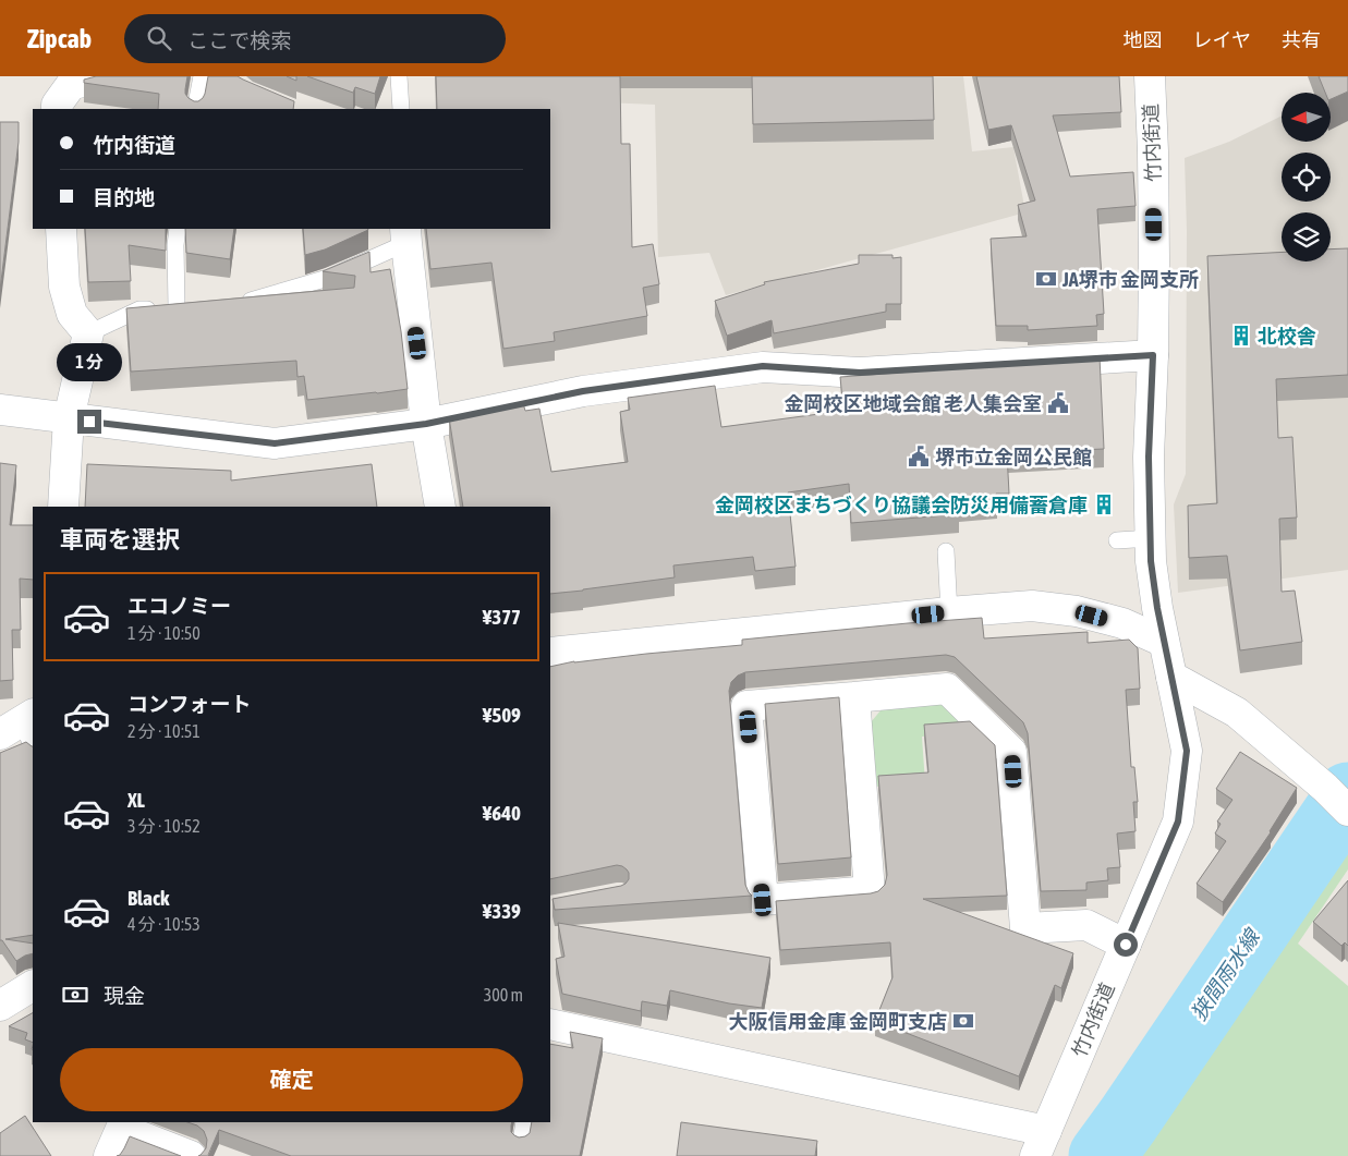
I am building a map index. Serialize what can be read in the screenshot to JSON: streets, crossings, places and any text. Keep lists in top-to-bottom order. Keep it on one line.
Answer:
{"streets":{"street":["竹内街道"]},"water":["狭間雨水線"],"places":{"bank":["JA堺市 金岡支所","大阪信用金庫 金岡町支店"],"building":["北校舎","金岡校区まちづくり協議会防災用備蓄倉庫"],"public building":["金岡校区地域会館 老人集会室","堺市立金岡公民館"]},"north":"left","page":{"header":"Zipcab","search":"ここで検索","nav":["地図","レイヤ","共有"],"banner":["竹内街道","目的地"],"bubble":"1 分","heading":"車両を選択","list":[{"name":"エコノミー","note":"1 分 · 10:50","value":"¥377"},{"name":"コンフォート","note":"2 分 · 10:51","value":"¥509"},{"name":"XL","note":"3 分 · 10:52","value":"¥640"},{"name":"Black","note":"4 分 · 10:53","value":"¥339"}],"pay":["現金","300 m"],"buttons":"確定"}}
